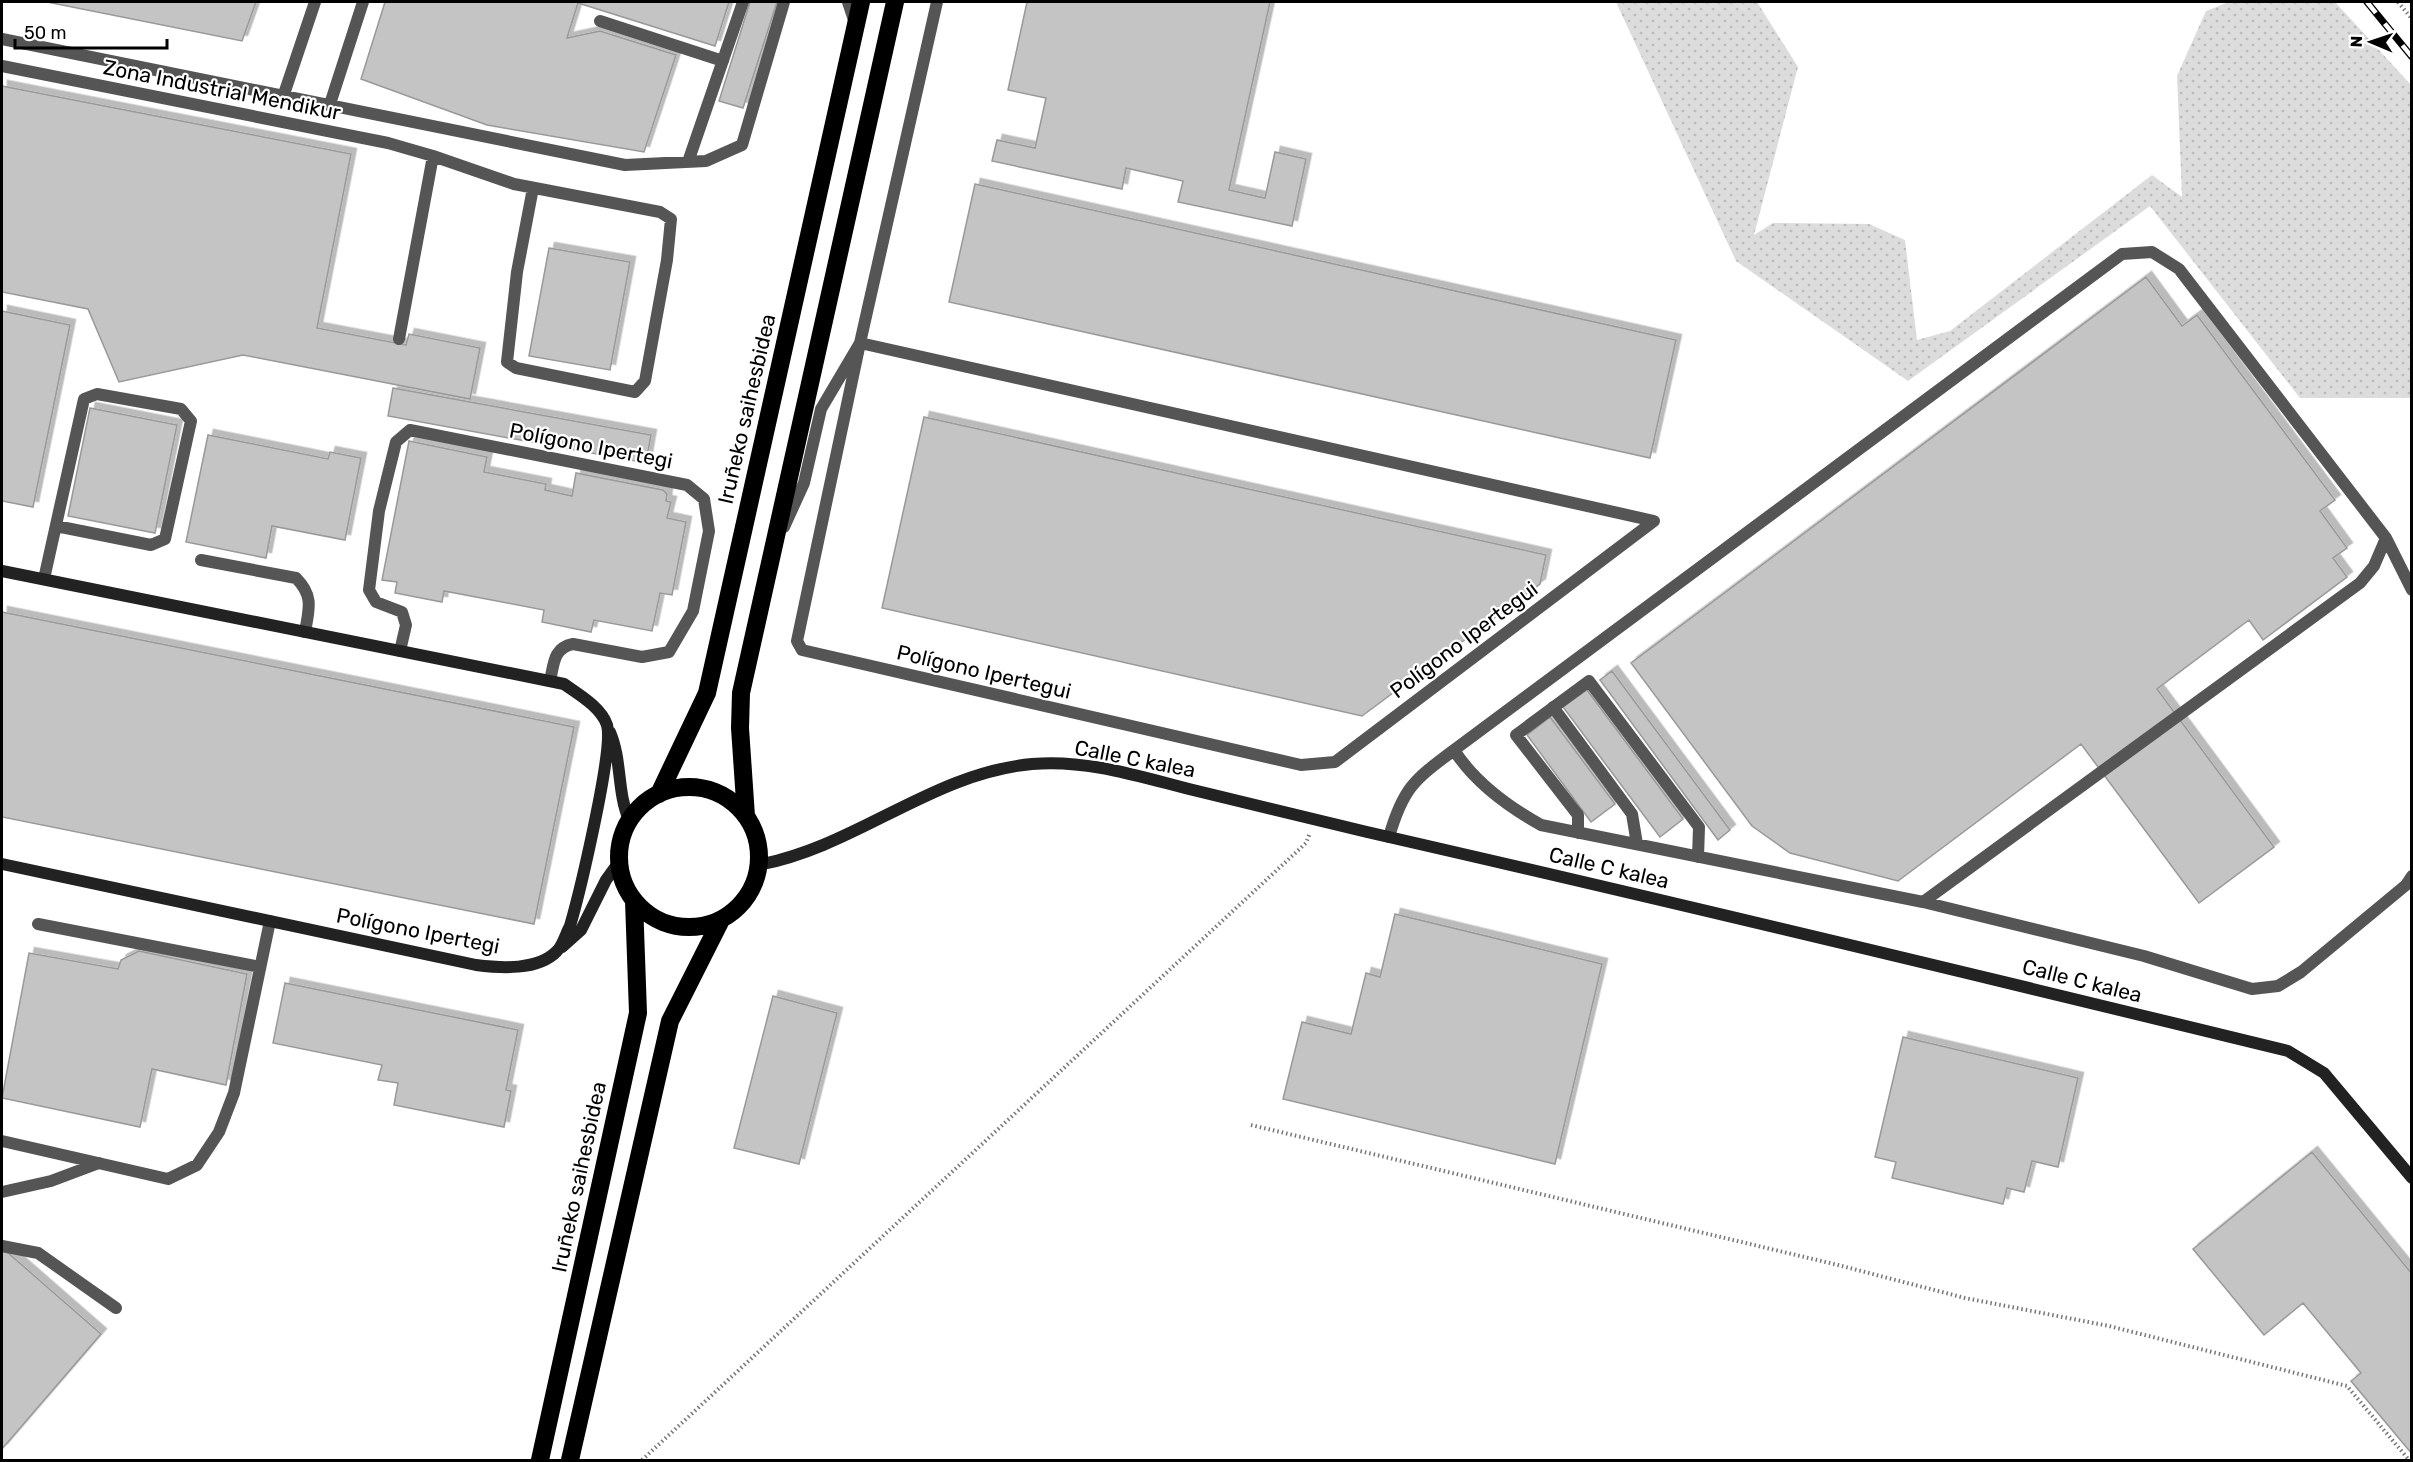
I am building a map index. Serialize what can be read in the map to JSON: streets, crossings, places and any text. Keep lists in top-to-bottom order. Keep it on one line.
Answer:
{"streets":{"highway":["Iruñeko saihesbidea"],"street":["Zona Industrial Mendikur","Polígono Ipertegi","Polígono Ipertegui","Calle C kalea"]},"crossings":[["Iruñeko saihesbidea","Polígono Ipertegi"],["Iruñeko saihesbidea","Calle C kalea"],["Polígono Ipertegi","Calle C kalea"]],"scale_bar":"50 m","north":"left"}
